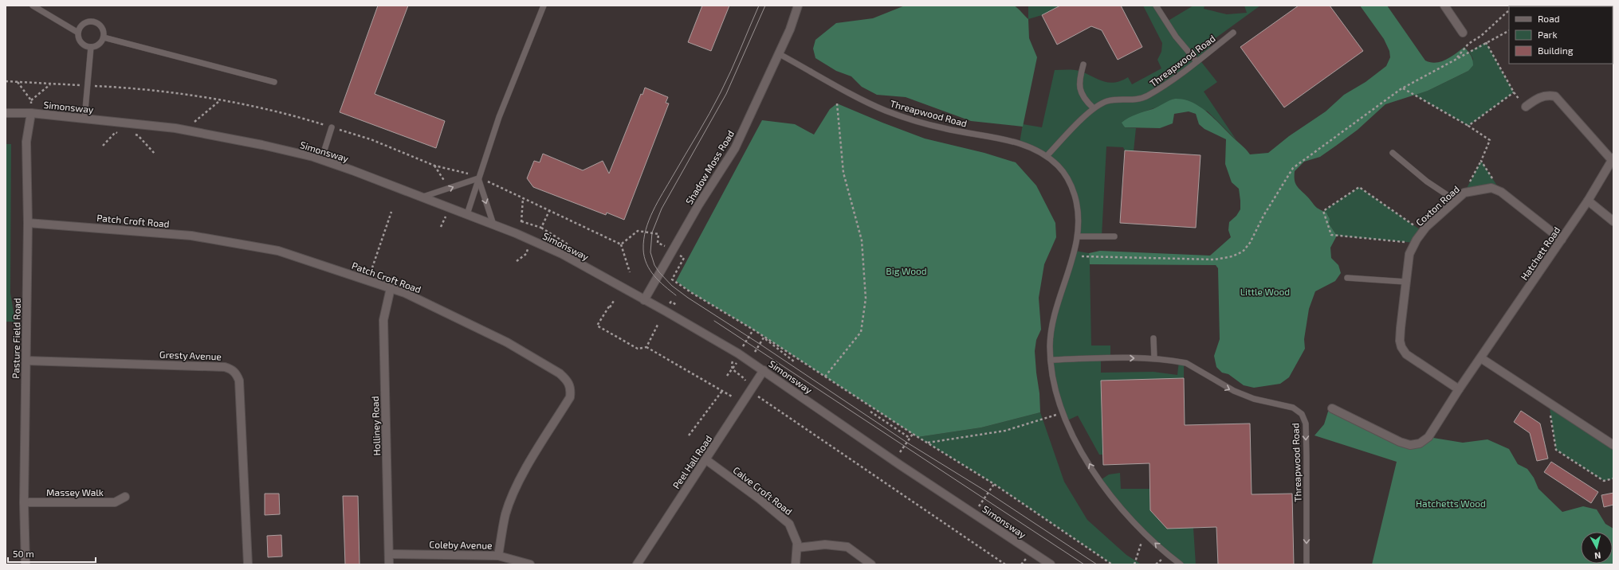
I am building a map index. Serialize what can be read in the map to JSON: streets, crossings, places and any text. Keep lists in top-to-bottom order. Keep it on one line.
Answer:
{"streets":{"street":["Simonsway","Shadow Moss Road","Coxton Road","Patch Croft Road","Hatchett Road","Pasture Field Road","Gresty Avenue","Holliney Road","Peel Hall Road","Calve Croft Road","Massey Walk","Coleby Avenue"],"lane":["Threapwood Road"]},"crossings":[["Threapwood Road","Shadow Moss Road"],["Simonsway","Shadow Moss Road"],["Simonsway","Pasture Field Road"],["Simonsway","Peel Hall Road"],["Coxton Road","Hatchett Road"],["Patch Croft Road","Pasture Field Road"],["Patch Croft Road","Holliney Road"],["Patch Croft Road","Coleby Avenue"],["Pasture Field Road","Gresty Avenue"],["Pasture Field Road","Massey Walk"],["Holliney Road","Coleby Avenue"],["Peel Hall Road","Calve Croft Road"]],"parks":["Big Wood","Little Wood","Hatchetts Wood"],"legend":["Road","Park","Building"],"scale_bar":"50 m","north":"bottom"}
